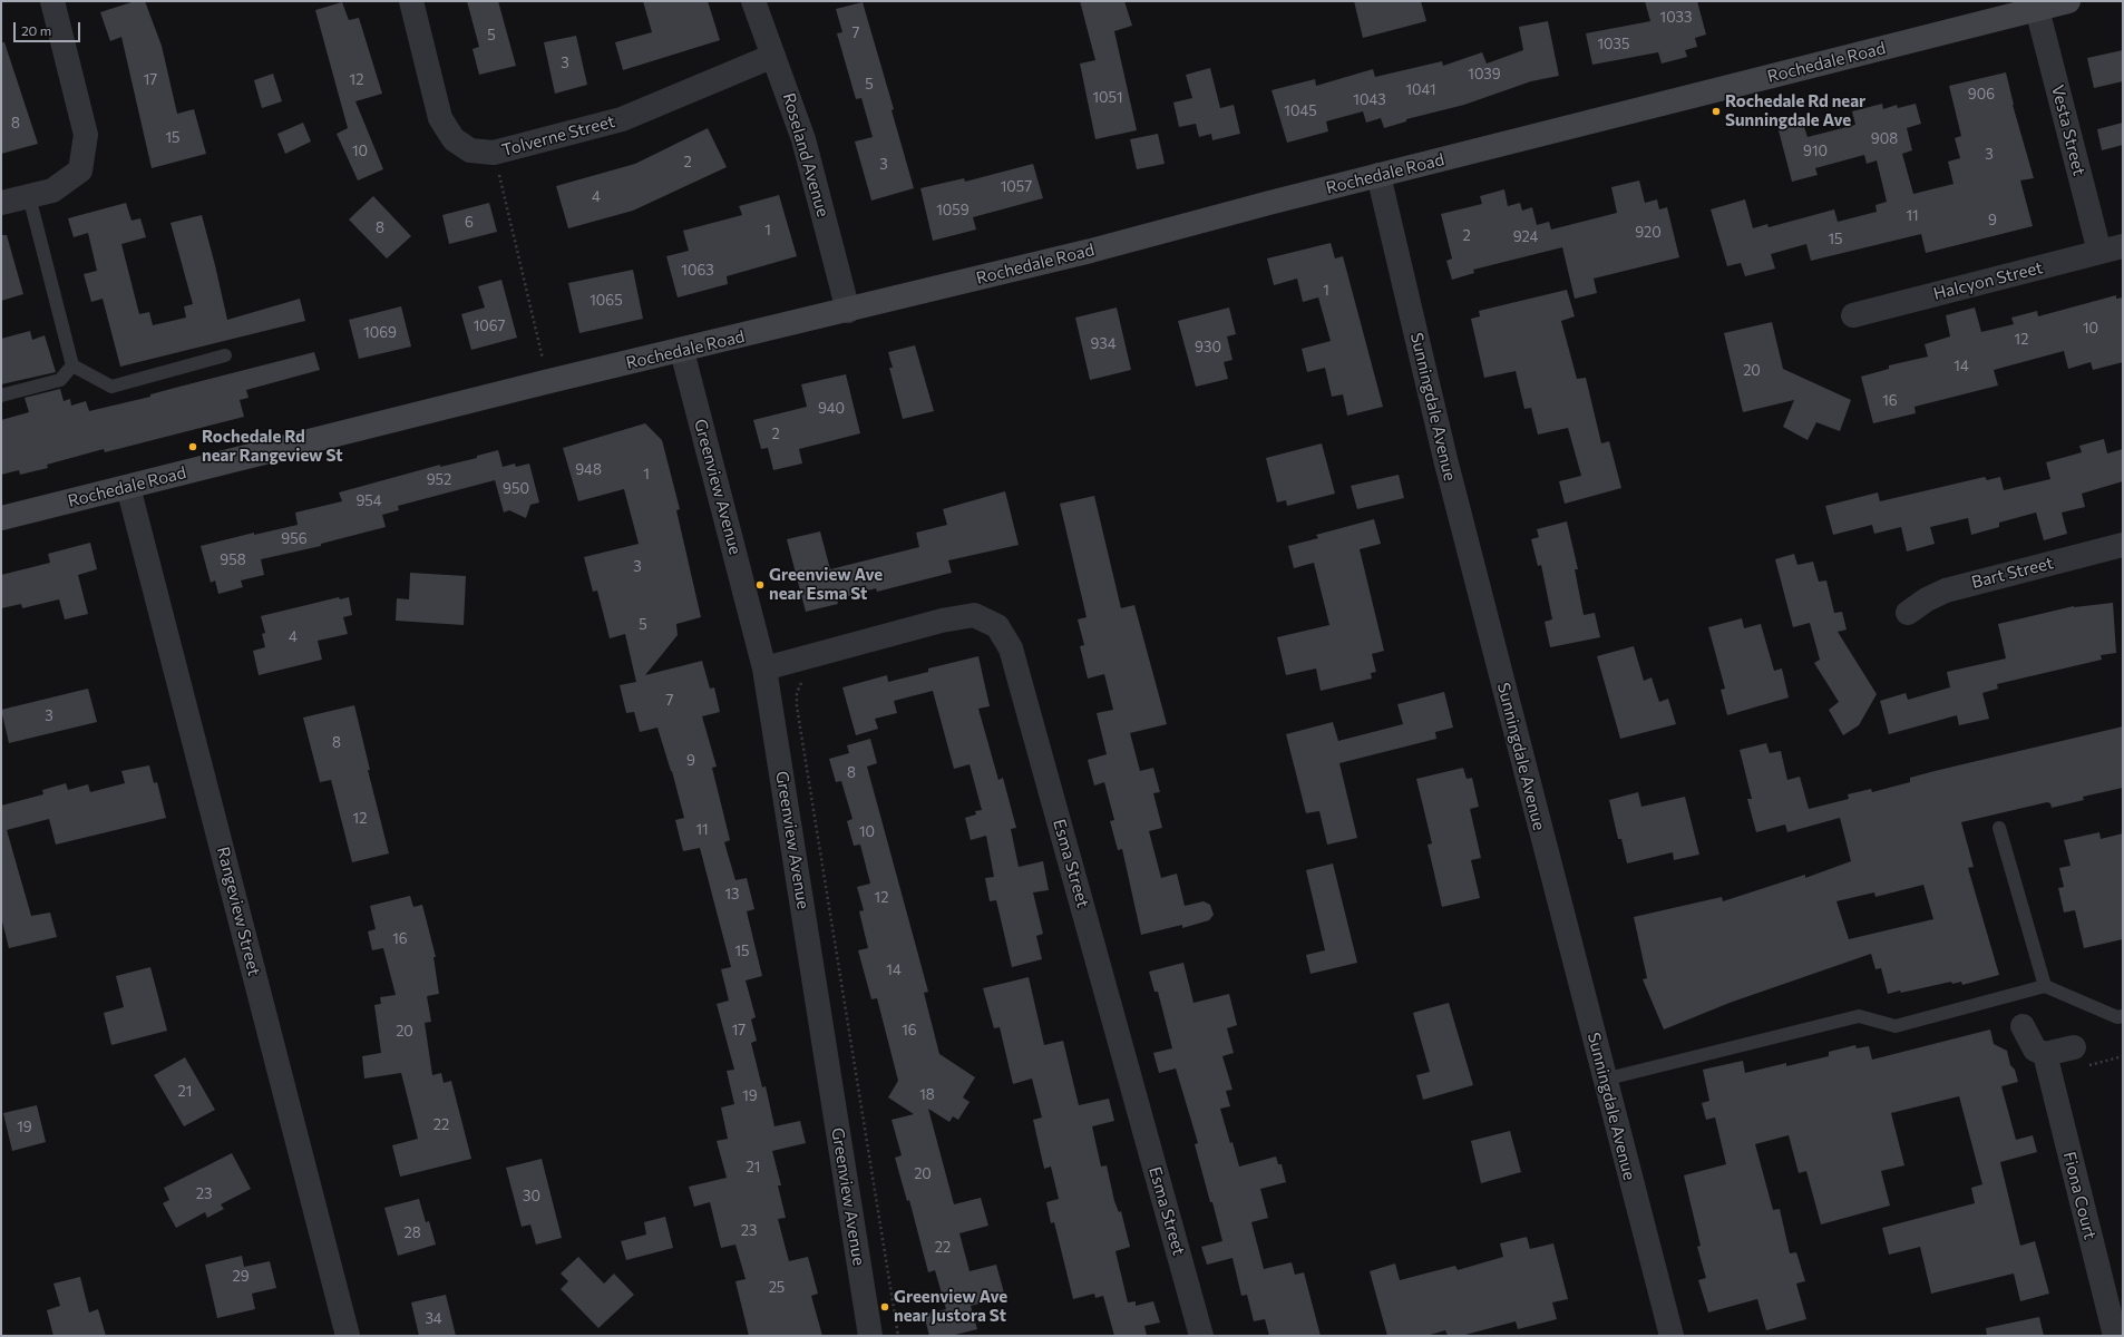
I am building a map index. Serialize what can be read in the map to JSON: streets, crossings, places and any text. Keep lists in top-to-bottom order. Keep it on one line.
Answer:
{"streets":{"main road":["Rochedale Road"],"street":["Vesta Street","Tolverne Street","Roseland Avenue","Halcyon Street","Sunningdale Avenue","Greenview Avenue","Bart Street","Esma Street","Rangeview Street","Fiona Court"]},"crossings":[["Rochedale Road","Vesta Street"],["Rochedale Road","Roseland Avenue"],["Rochedale Road","Sunningdale Avenue"],["Rochedale Road","Greenview Avenue"],["Rochedale Road","Rangeview Street"],["Vesta Street","Halcyon Street"],["Tolverne Street","Roseland Avenue"],["Greenview Avenue","Esma Street"]],"places":["Rochedale Rd near Sunningdale Ave","Rochedale Rd near Rangeview St","Greenview Ave near Esma St","Greenview Ave near Justora St"],"house_numbers":["1033","7","5","1035","3","1039","17","12","5","1041","906","1051","1043","1045","8","15","908","10","910","3","2","3","1057","4","1059","11","9","6","8","1","920","2","924","15","1063","1","1065","1067","10","1069","12","934","930","14","20","16","940","2","948","1","952","950","954","956","958","3","5","4","7","3","8","9","8","12","11","10","13","12","16","15","14","17","16","20","21","18","19","22","19","21","20","23","30","23","28","22","29","25","34"],"scale_bar":"20 m"}
